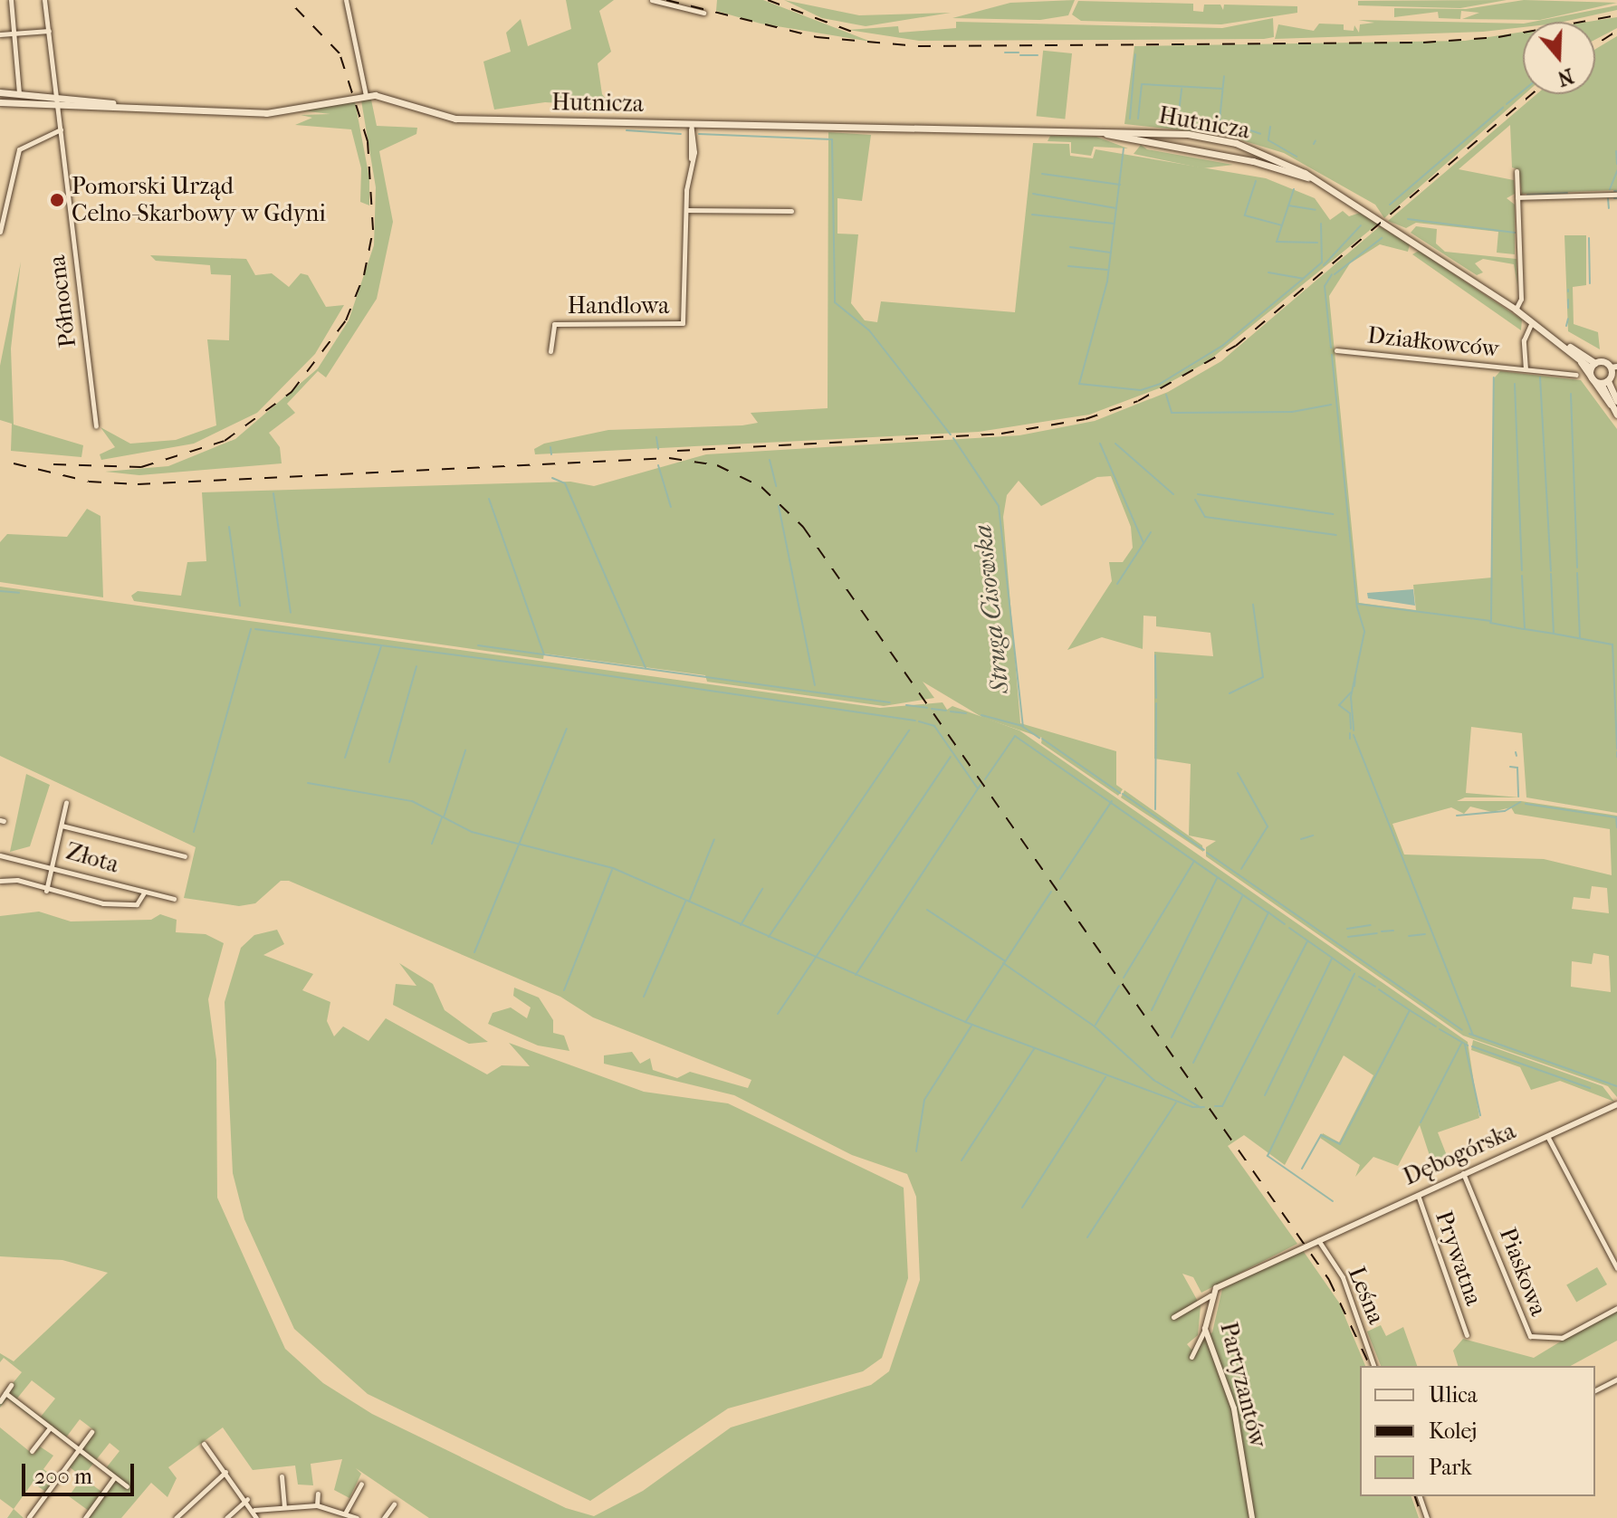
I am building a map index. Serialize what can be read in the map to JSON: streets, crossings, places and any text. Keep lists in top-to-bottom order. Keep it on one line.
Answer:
{"streets":{"main road":["Hutnicza"],"street":["Północna","Handlowa","Działkowców","Złota","Dębogórska","Prywatna","Piaskowa","Leśna","Partyzantów"]},"crossings":[["Hutnicza","Północna"],["Hutnicza","Handlowa"],["Hutnicza","Działkowców"],["Dębogórska","Prywatna"],["Dębogórska","Piaskowa"],["Dębogórska","Leśna"],["Dębogórska","Partyzantów"],["Leśna","Partyzantów"]],"water":["Struga Cisowska"],"places":["Pomorski Urząd Celno-Skarbowy w Gdyni"],"legend":["Ulica","Kolej","Park"],"scale_bar":"200 m","north":"bottom"}
